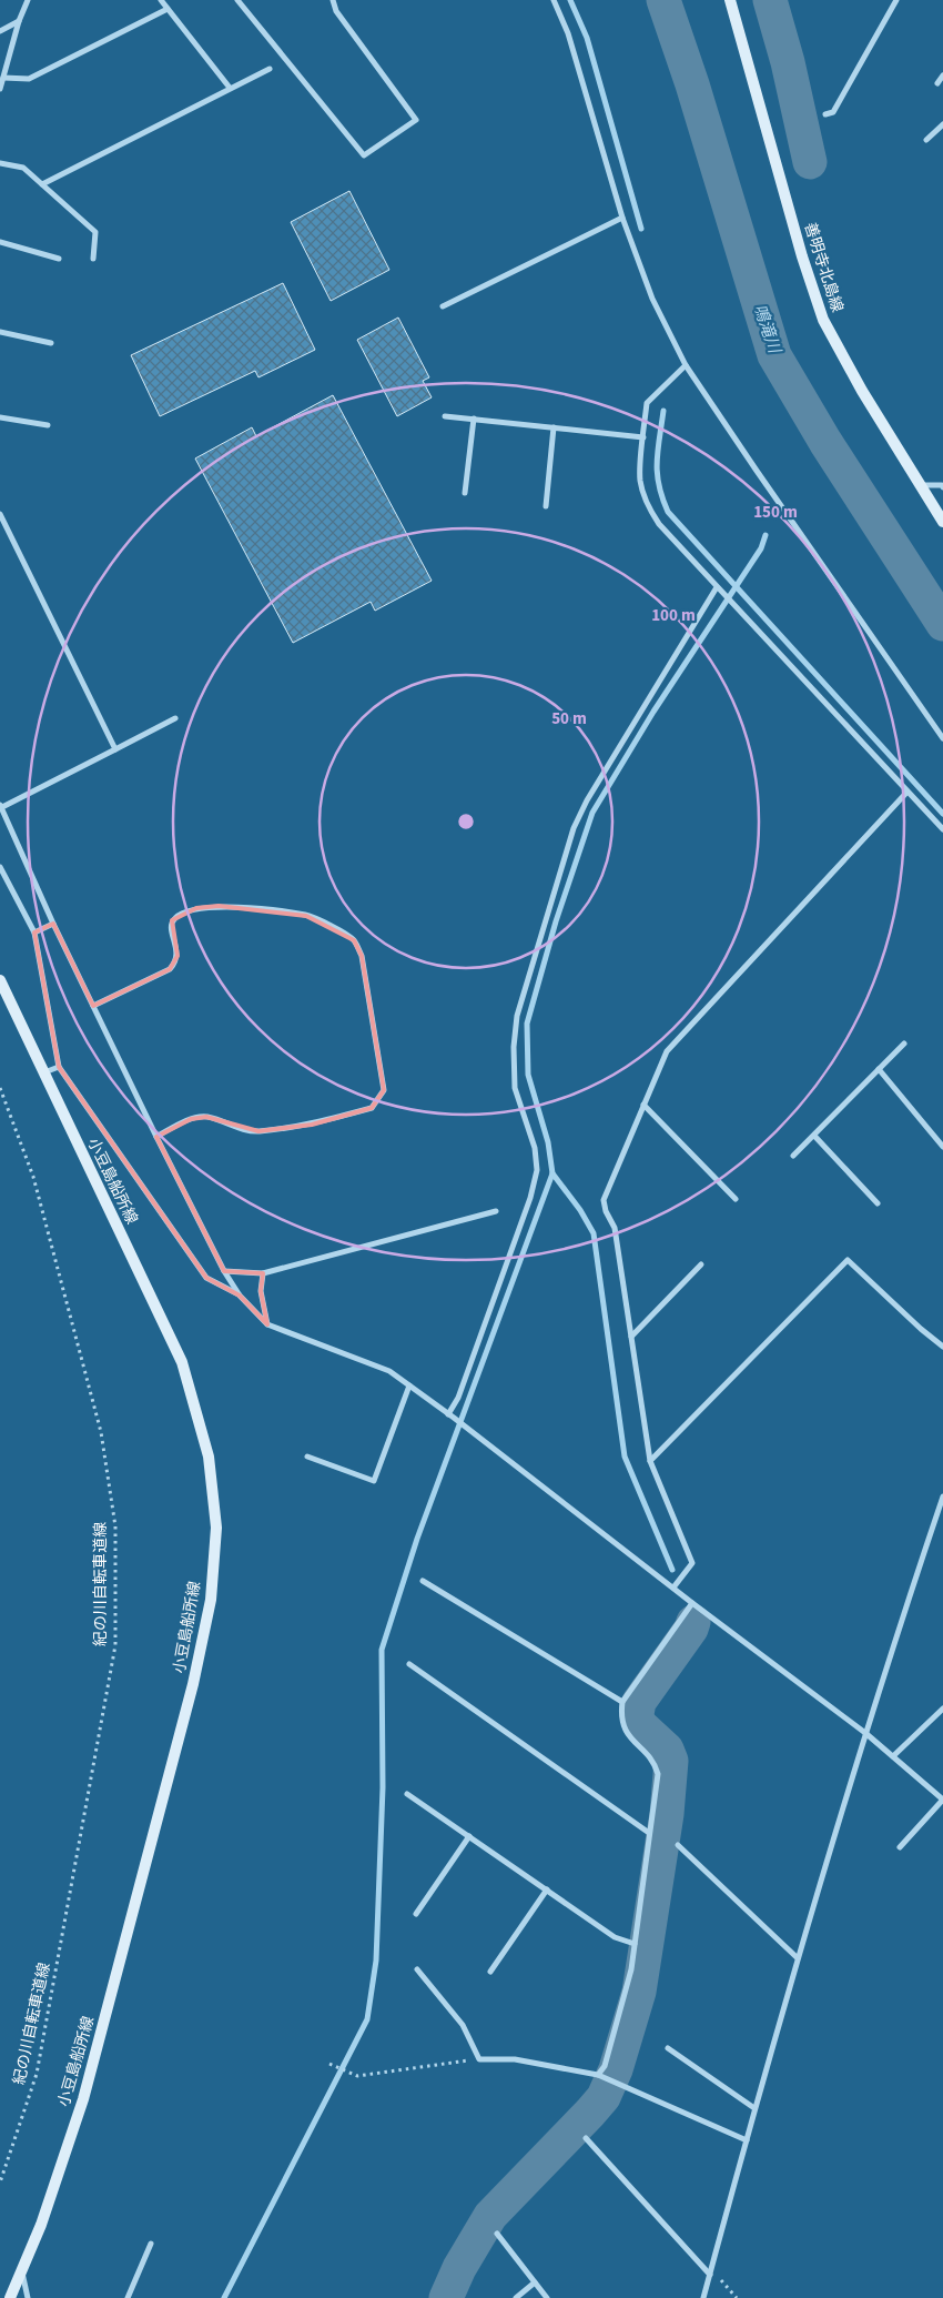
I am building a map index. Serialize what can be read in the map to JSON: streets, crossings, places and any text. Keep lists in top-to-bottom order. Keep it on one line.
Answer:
{"streets":{"main road":["善明寺北島線","小豆島船所線"],"path":["紀の川自転車道線"]},"water":["鳴滝川"],"rings":["150 m","100 m","50 m"]}
